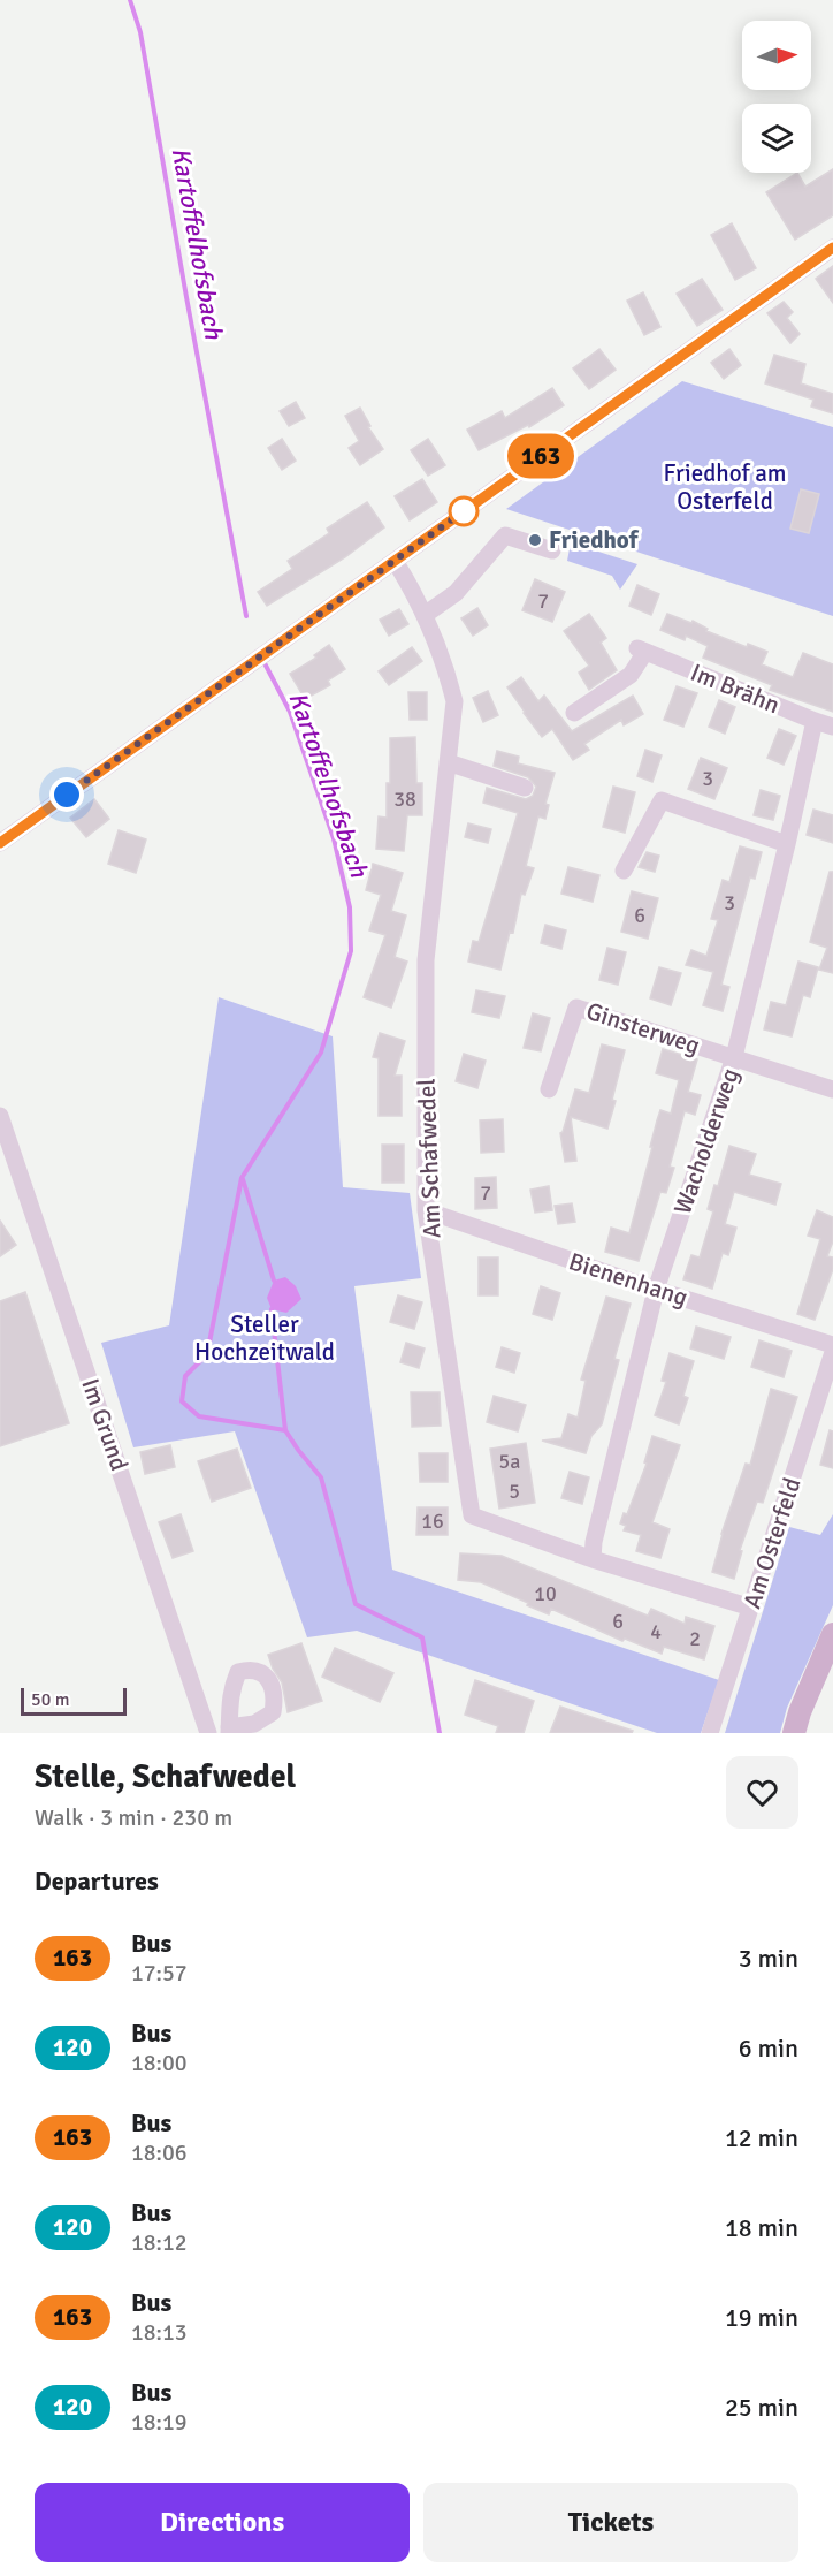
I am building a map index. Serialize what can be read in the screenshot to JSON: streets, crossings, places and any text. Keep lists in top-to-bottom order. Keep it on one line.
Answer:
{"streets":{"street":["Im Brähn","Ginsterweg","Wacholderweg","Am Schafwedel","Bienenhang","Im Grund","Am Osterfeld"]},"crossings":[["Im Brähn","Wacholderweg"],["Ginsterweg","Wacholderweg"],["Wacholderweg","Am Schafwedel"],["Wacholderweg","Bienenhang"],["Am Schafwedel","Bienenhang"],["Am Schafwedel","Am Osterfeld"]],"water":["Kartoffelhofsbach"],"parks":["Friedhof am Osterfeld","Steller Hochzeitwald"],"places":["Friedhof"],"lines":["bus line 163"],"house_numbers":["7","3","38","3","6","7","5a","5","16","10","6","4","2"],"scale_bar":"50 m","north":"right","page":{"on_map":"163","scale":"50 m","heading":[["Stelle, Schafwedel","Walk · 3 min · 230 m"],"Departures"],"list":[{"mark":"163","name":"Bus","note":"17:57","value":"3 min"},{"mark":"120","name":"Bus","note":"18:00","value":"6 min"},{"mark":"163","name":"Bus","note":"18:06","value":"12 min"},{"mark":"120","name":"Bus","note":"18:12","value":"18 min"},{"mark":"163","name":"Bus","note":"18:13","value":"19 min"},{"mark":"120","name":"Bus","note":"18:19","value":"25 min"}],"buttons":["Directions","Tickets"]}}
